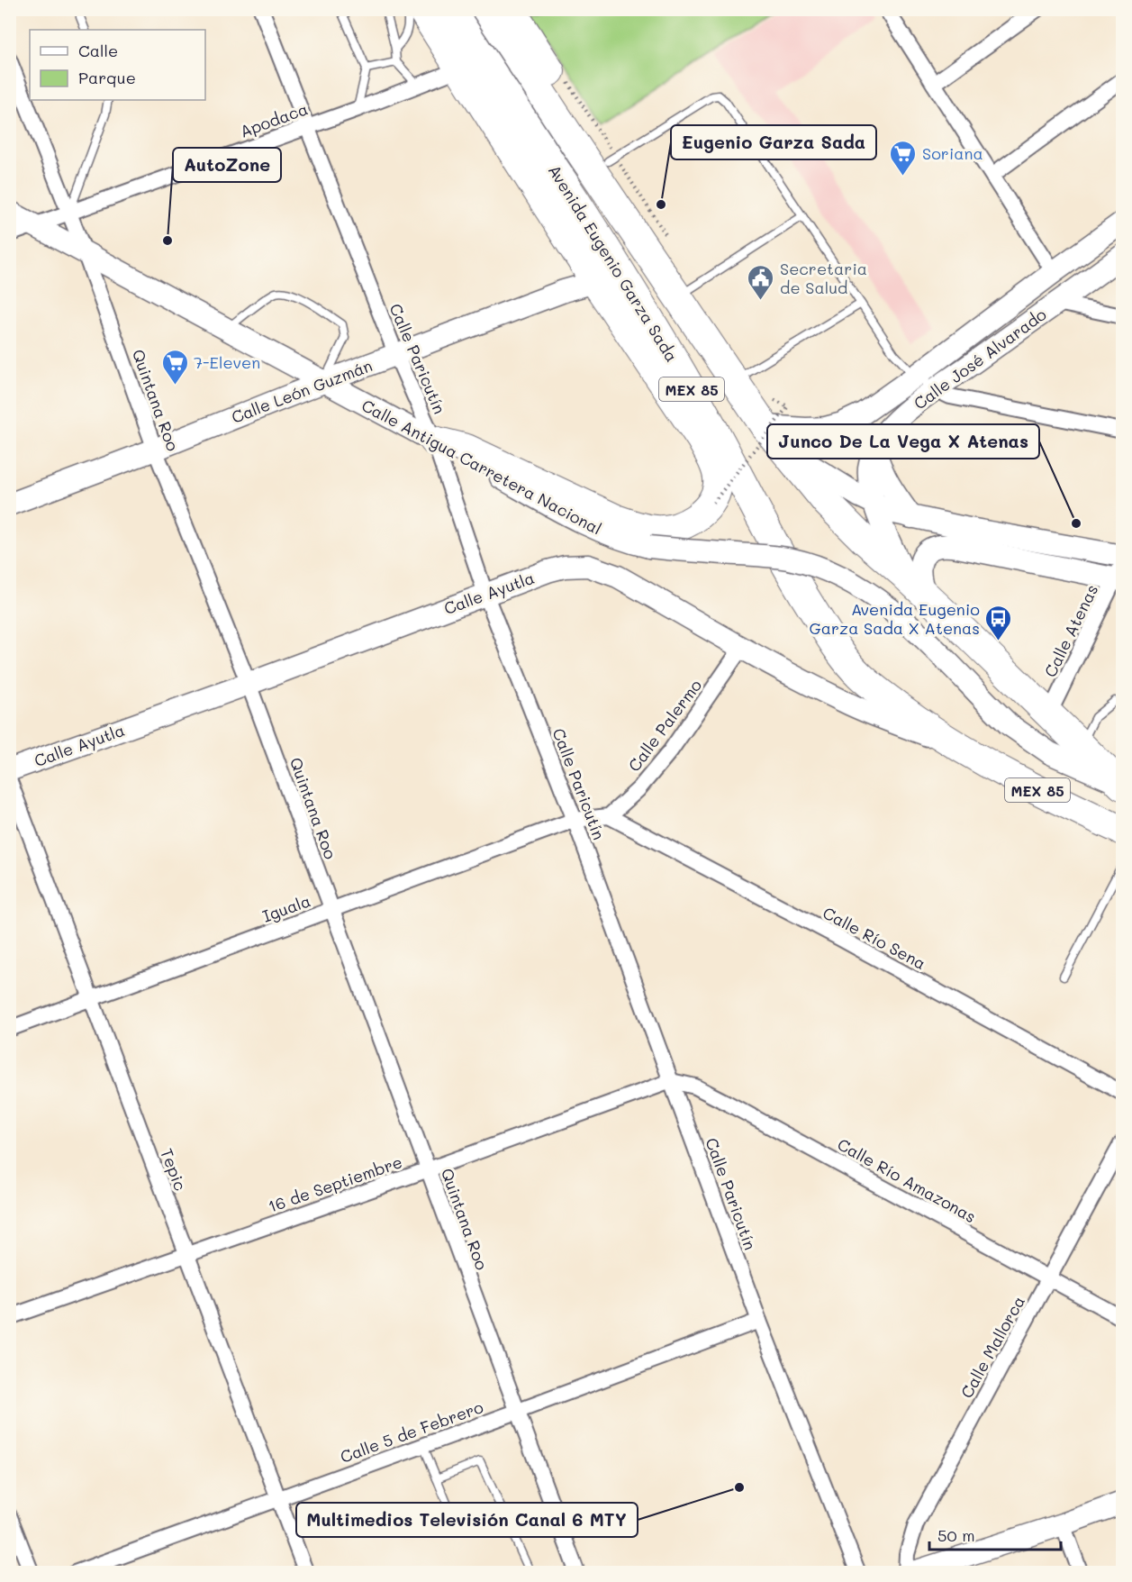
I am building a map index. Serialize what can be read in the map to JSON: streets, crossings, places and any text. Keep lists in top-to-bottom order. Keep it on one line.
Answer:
{"streets":{"highway":["Avenida Eugenio Garza Sada","MEX 85"],"street":["Apodaca","Calle Paricutín","Calle José Alvarado","Calle León Guzmán","Quintana Roo","Calle Antigua Carretera Nacional","Calle Ayutla","Calle Atenas","Calle Palermo","Iguala","Calle Río Sena","Tepic","Calle Río Amazonas","16 de Septiembre","Calle Mallorca","Calle 5 de Febrero"]},"crossings":[["Apodaca","Calle Paricutín"],["Apodaca","Quintana Roo"],["Apodaca","Calle Antigua Carretera Nacional"],["Avenida Eugenio Garza Sada","Calle José Alvarado"],["Avenida Eugenio Garza Sada","Calle Antigua Carretera Nacional"],["Avenida Eugenio Garza Sada","Calle Ayutla"],["Avenida Eugenio Garza Sada","Calle Atenas"],["Calle Paricutín","Calle León Guzmán"],["Calle Paricutín","Calle Antigua Carretera Nacional"],["Calle Paricutín","Calle Ayutla"],["Calle Paricutín","Iguala"],["Calle Paricutín","Calle Río Amazonas"],["Calle Paricutín","16 de Septiembre"],["Calle Paricutín","Calle 5 de Febrero"],["Calle León Guzmán","Quintana Roo"],["Calle León Guzmán","Calle Antigua Carretera Nacional"],["Quintana Roo","Calle Antigua Carretera Nacional"],["Quintana Roo","Calle Ayutla"],["Quintana Roo","Iguala"],["Quintana Roo","16 de Septiembre"],["Quintana Roo","Calle 5 de Febrero"],["Calle Ayutla","Calle Palermo"],["Calle Palermo","Calle Río Sena"],["Iguala","Tepic"],["Tepic","16 de Septiembre"],["Tepic","Calle 5 de Febrero"],["Calle Río Amazonas","16 de Septiembre"],["Calle Río Amazonas","Calle Mallorca"]],"places":{"supermarket":["Soriana","7-Eleven"],"other":["Eugenio Garza Sada","AutoZone","Junco De La Vega X Atenas","Multimedios Televisión Canal 6 MTY"],"public building":["Secretaria de Salud"],"bus stop":["Avenida Eugenio Garza Sada X Atenas"]},"legend":["Calle","Parque"],"scale_bar":"50 m"}
